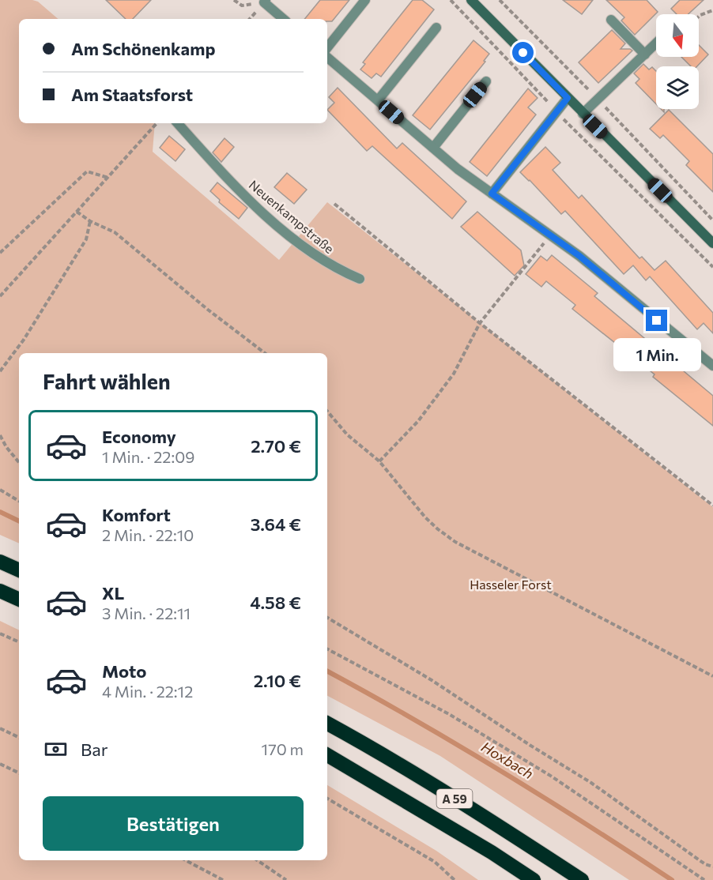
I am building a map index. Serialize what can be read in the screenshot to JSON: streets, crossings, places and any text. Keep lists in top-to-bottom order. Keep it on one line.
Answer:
{"streets":{"highway":["A 59"],"street":["Neuenkampstraße"]},"water":["Hoxbach"],"parks":["Hasseler Forst"],"north":"bottom","page":{"banner":["Am Schönenkamp","Am Staatsforst"],"bubble":"1 Min.","heading":"Fahrt wählen","list":[{"name":"Economy","note":"1 Min. · 22:09","value":"2.70 €"},{"name":"Komfort","note":"2 Min. · 22:10","value":"3.64 €"},{"name":"XL","note":"3 Min. · 22:11","value":"4.58 €"},{"name":"Moto","note":"4 Min. · 22:12","value":"2.10 €"}],"pay":["Bar","170 m"],"buttons":"Bestätigen"}}
